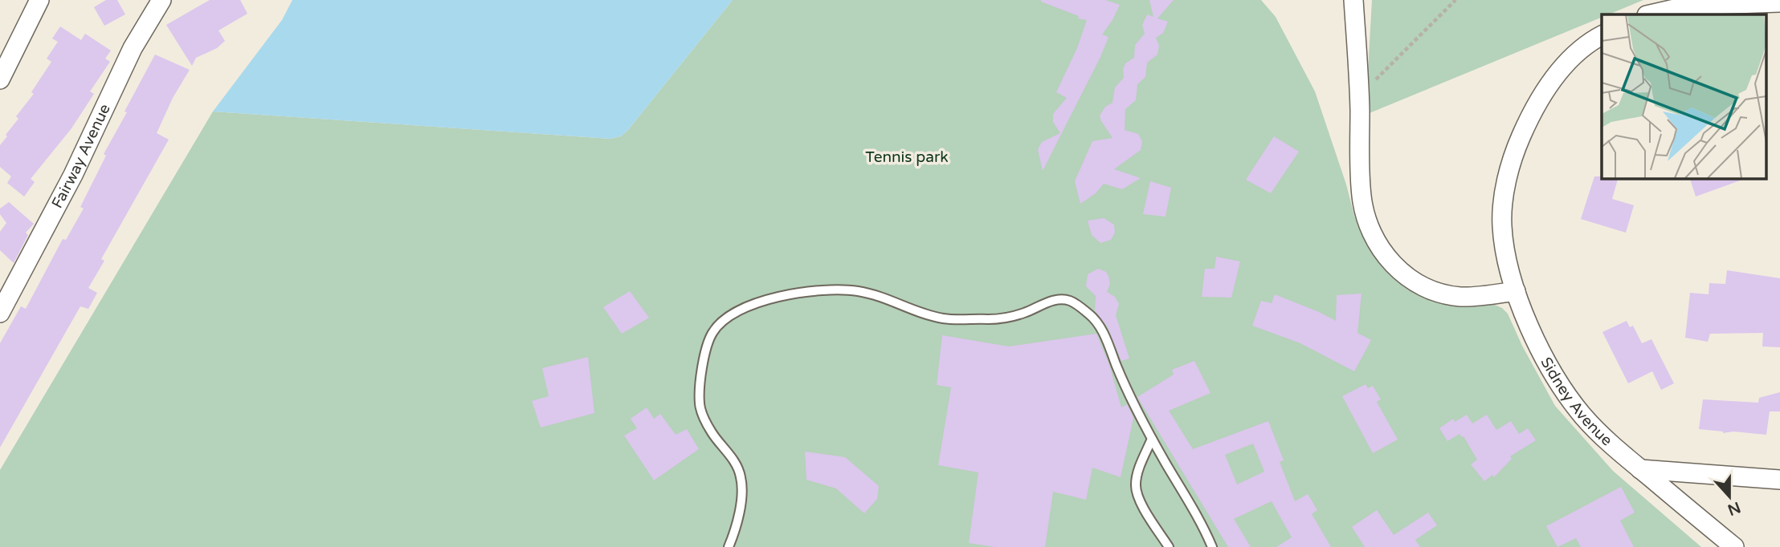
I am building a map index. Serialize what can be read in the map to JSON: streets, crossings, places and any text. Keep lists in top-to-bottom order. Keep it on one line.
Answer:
{"streets":{"street":["Fairway Avenue","Sidney Avenue"]},"parks":["Tennis park"],"north":"bottom"}
